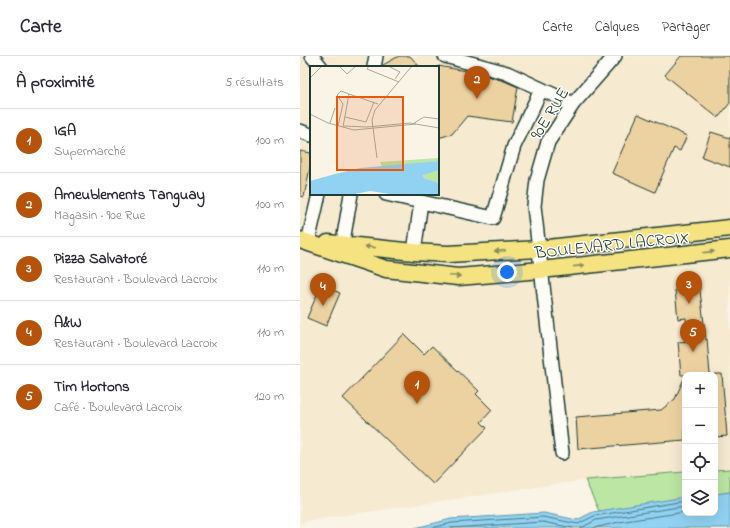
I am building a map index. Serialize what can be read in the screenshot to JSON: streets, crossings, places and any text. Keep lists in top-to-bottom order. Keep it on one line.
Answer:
{"streets":{"main road":["BOULEVARD LACROIX"],"street":["90E RUE"]},"crossings":[["90E RUE","BOULEVARD LACROIX"]],"page":{"header":"Carte","nav":["Carte","Calques","Partager"],"heading":["À proximité","5 résultats"],"pins":["2","3","4","5","1"],"list":[{"mark":"1","name":"IGA","note":"Supermarché","value":"100 m"},{"mark":"2","name":"Ameublements Tanguay","note":"Magasin · 90e Rue","value":"100 m"},{"mark":"3","name":"Pizza Salvatoré","note":"Restaurant · Boulevard Lacroix","value":"110 m"},{"mark":"4","name":"A&W","note":"Restaurant · Boulevard Lacroix","value":"110 m"},{"mark":"5","name":"Tim Hortons","note":"Café · Boulevard Lacroix","value":"120 m"}],"map_buttons":["+","−"]}}
